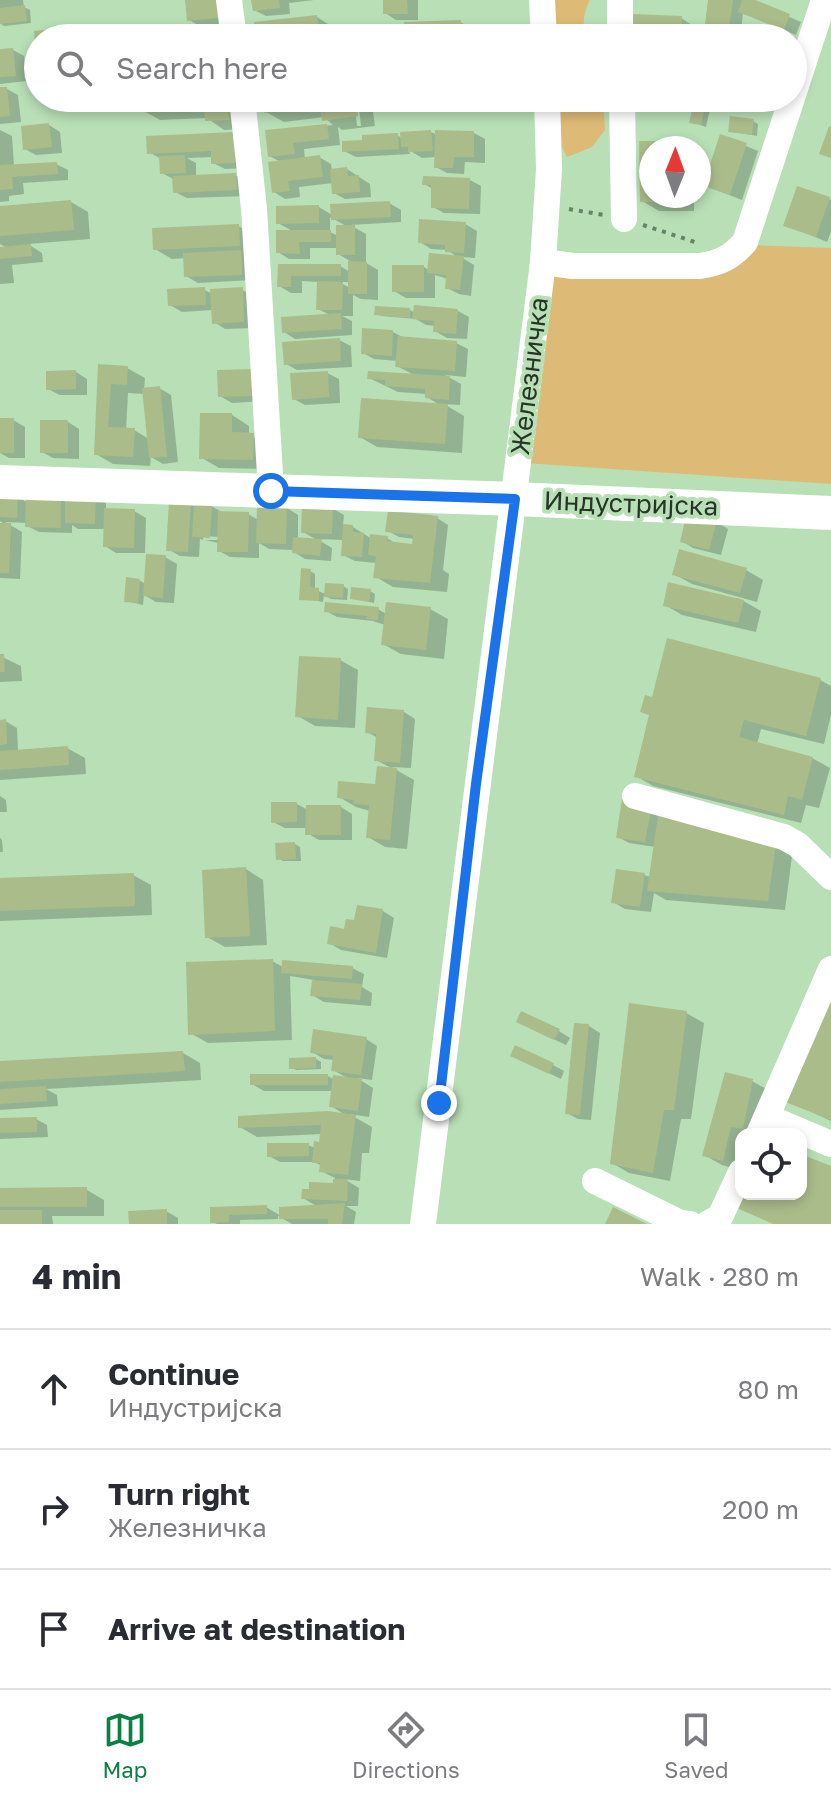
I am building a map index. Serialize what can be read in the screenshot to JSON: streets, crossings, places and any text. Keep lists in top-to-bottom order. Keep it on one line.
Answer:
{"streets":{"main road":["Индустријска"],"street":["Железничка"]},"crossings":[["Железничка","Индустријска"]],"north":"top","page":{"search":"Search here","heading":["4 min","Walk · 280 m"],"list":[["Continue","Индустријска","80 m"],["Turn right","Железничка","200 m"],"Arrive at destination"],"nav":["Map","Directions","Saved"]}}
